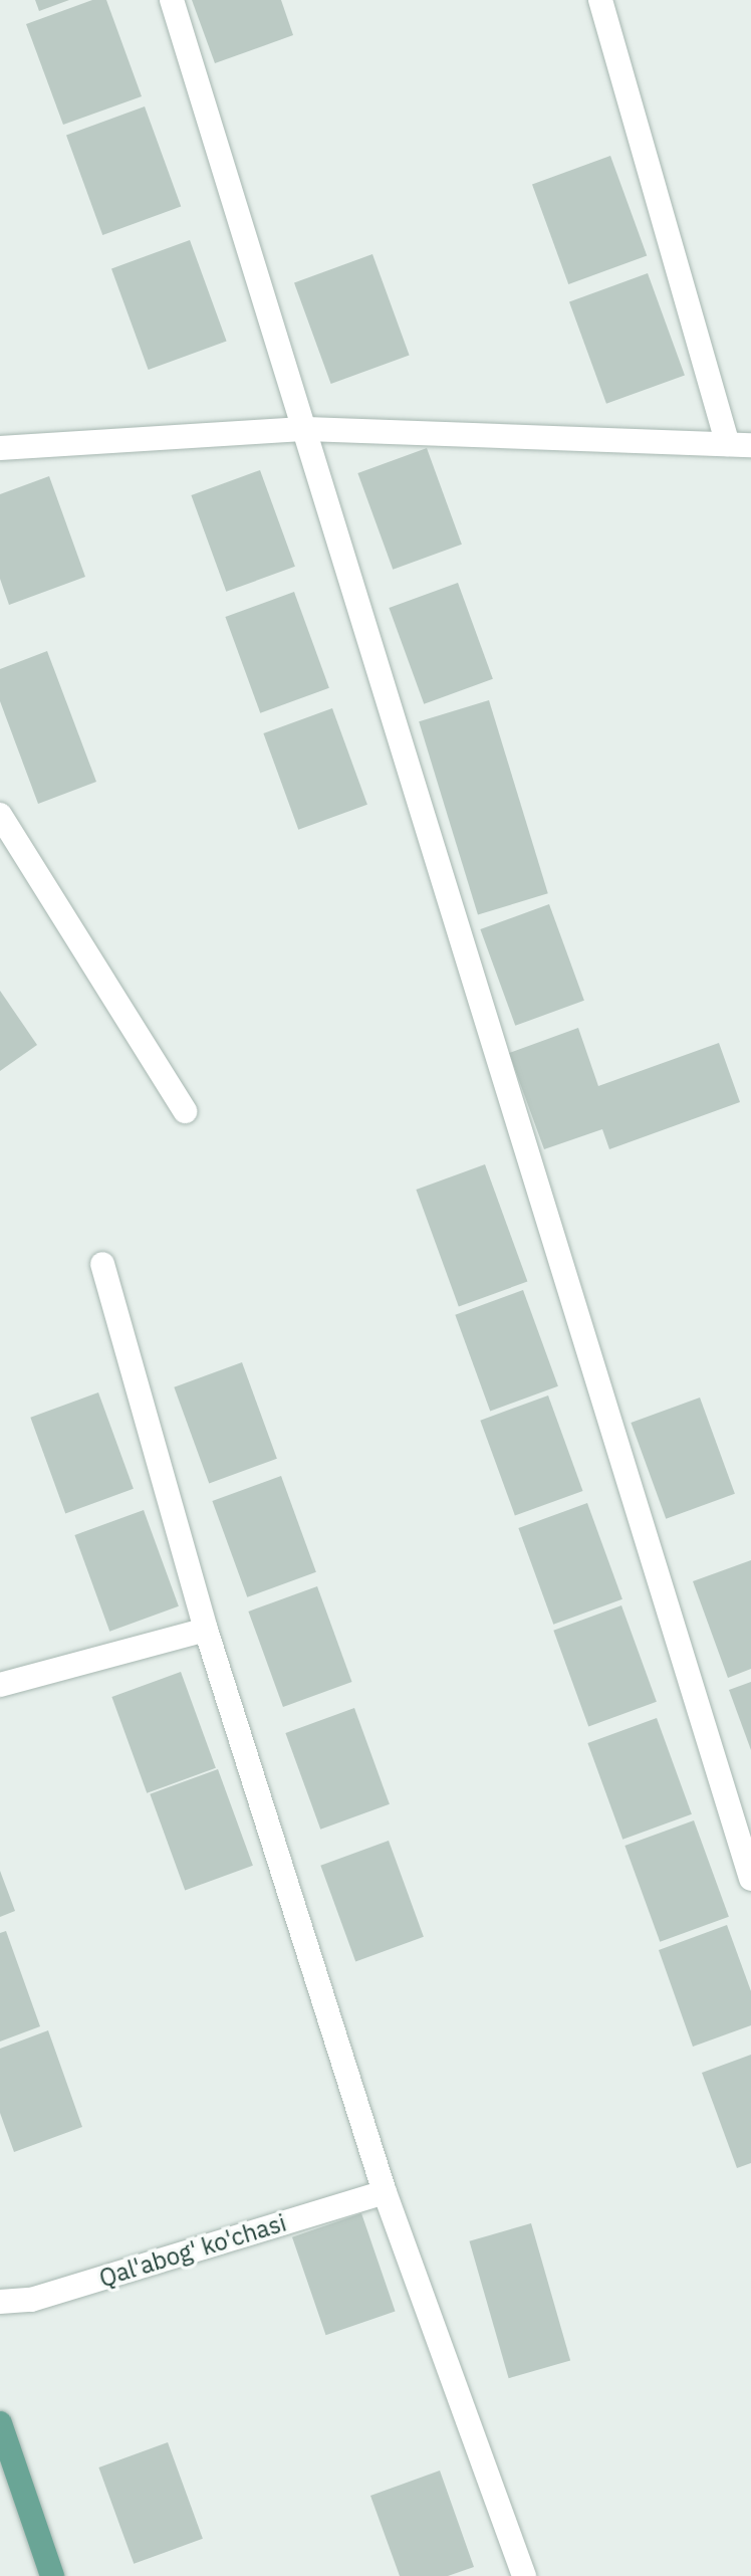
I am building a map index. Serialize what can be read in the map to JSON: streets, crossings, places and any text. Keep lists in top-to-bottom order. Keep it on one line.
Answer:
{"streets":{"street":["Qal'abog' ko'chasi"]}}
